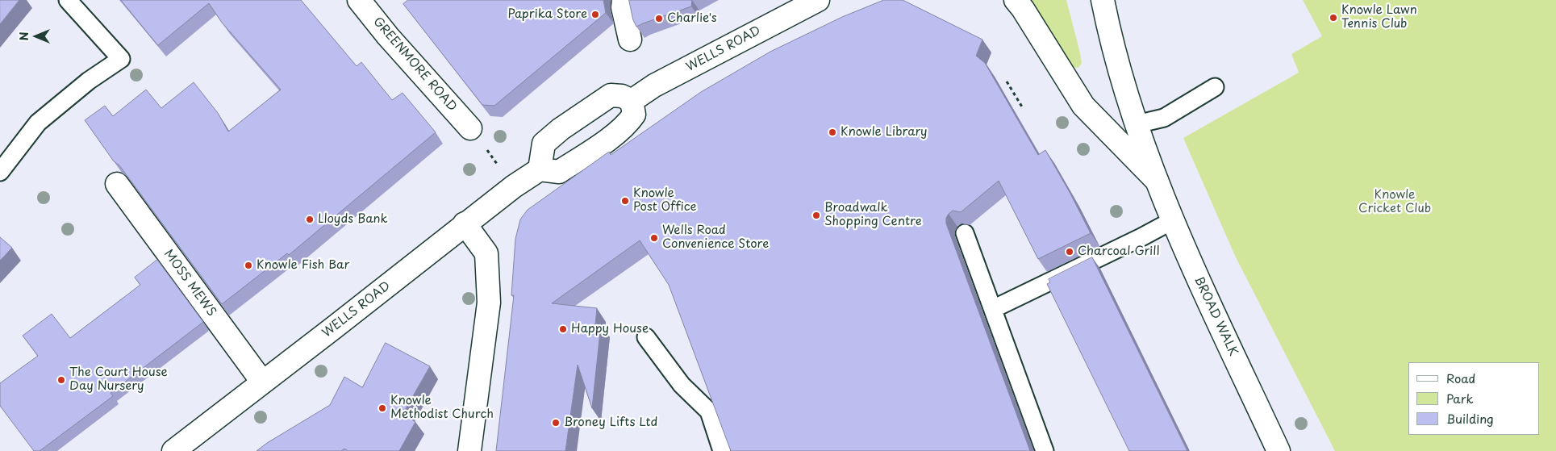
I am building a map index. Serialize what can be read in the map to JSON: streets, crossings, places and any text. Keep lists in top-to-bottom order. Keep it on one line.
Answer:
{"streets":{"main road":["WELLS ROAD","GREENMORE ROAD","MOSS MEWS","BROAD WALK"]},"crossings":[["WELLS ROAD","MOSS MEWS"]],"parks":["Knowle Cricket Club"],"places":["Paprika Store","Knowle Lawn Tennis Club","Charlie's","Knowle Library","Knowle Post Office","Broadwalk Shopping Centre","Lloyds Bank","Wells Road Convenience Store","Charcoal Grill","Knowle Fish Bar","Happy House","The Court House Day Nursery","Knowle Methodist Church","Broney Lifts Ltd"],"legend":["Road","Park","Building"],"north":"left"}
